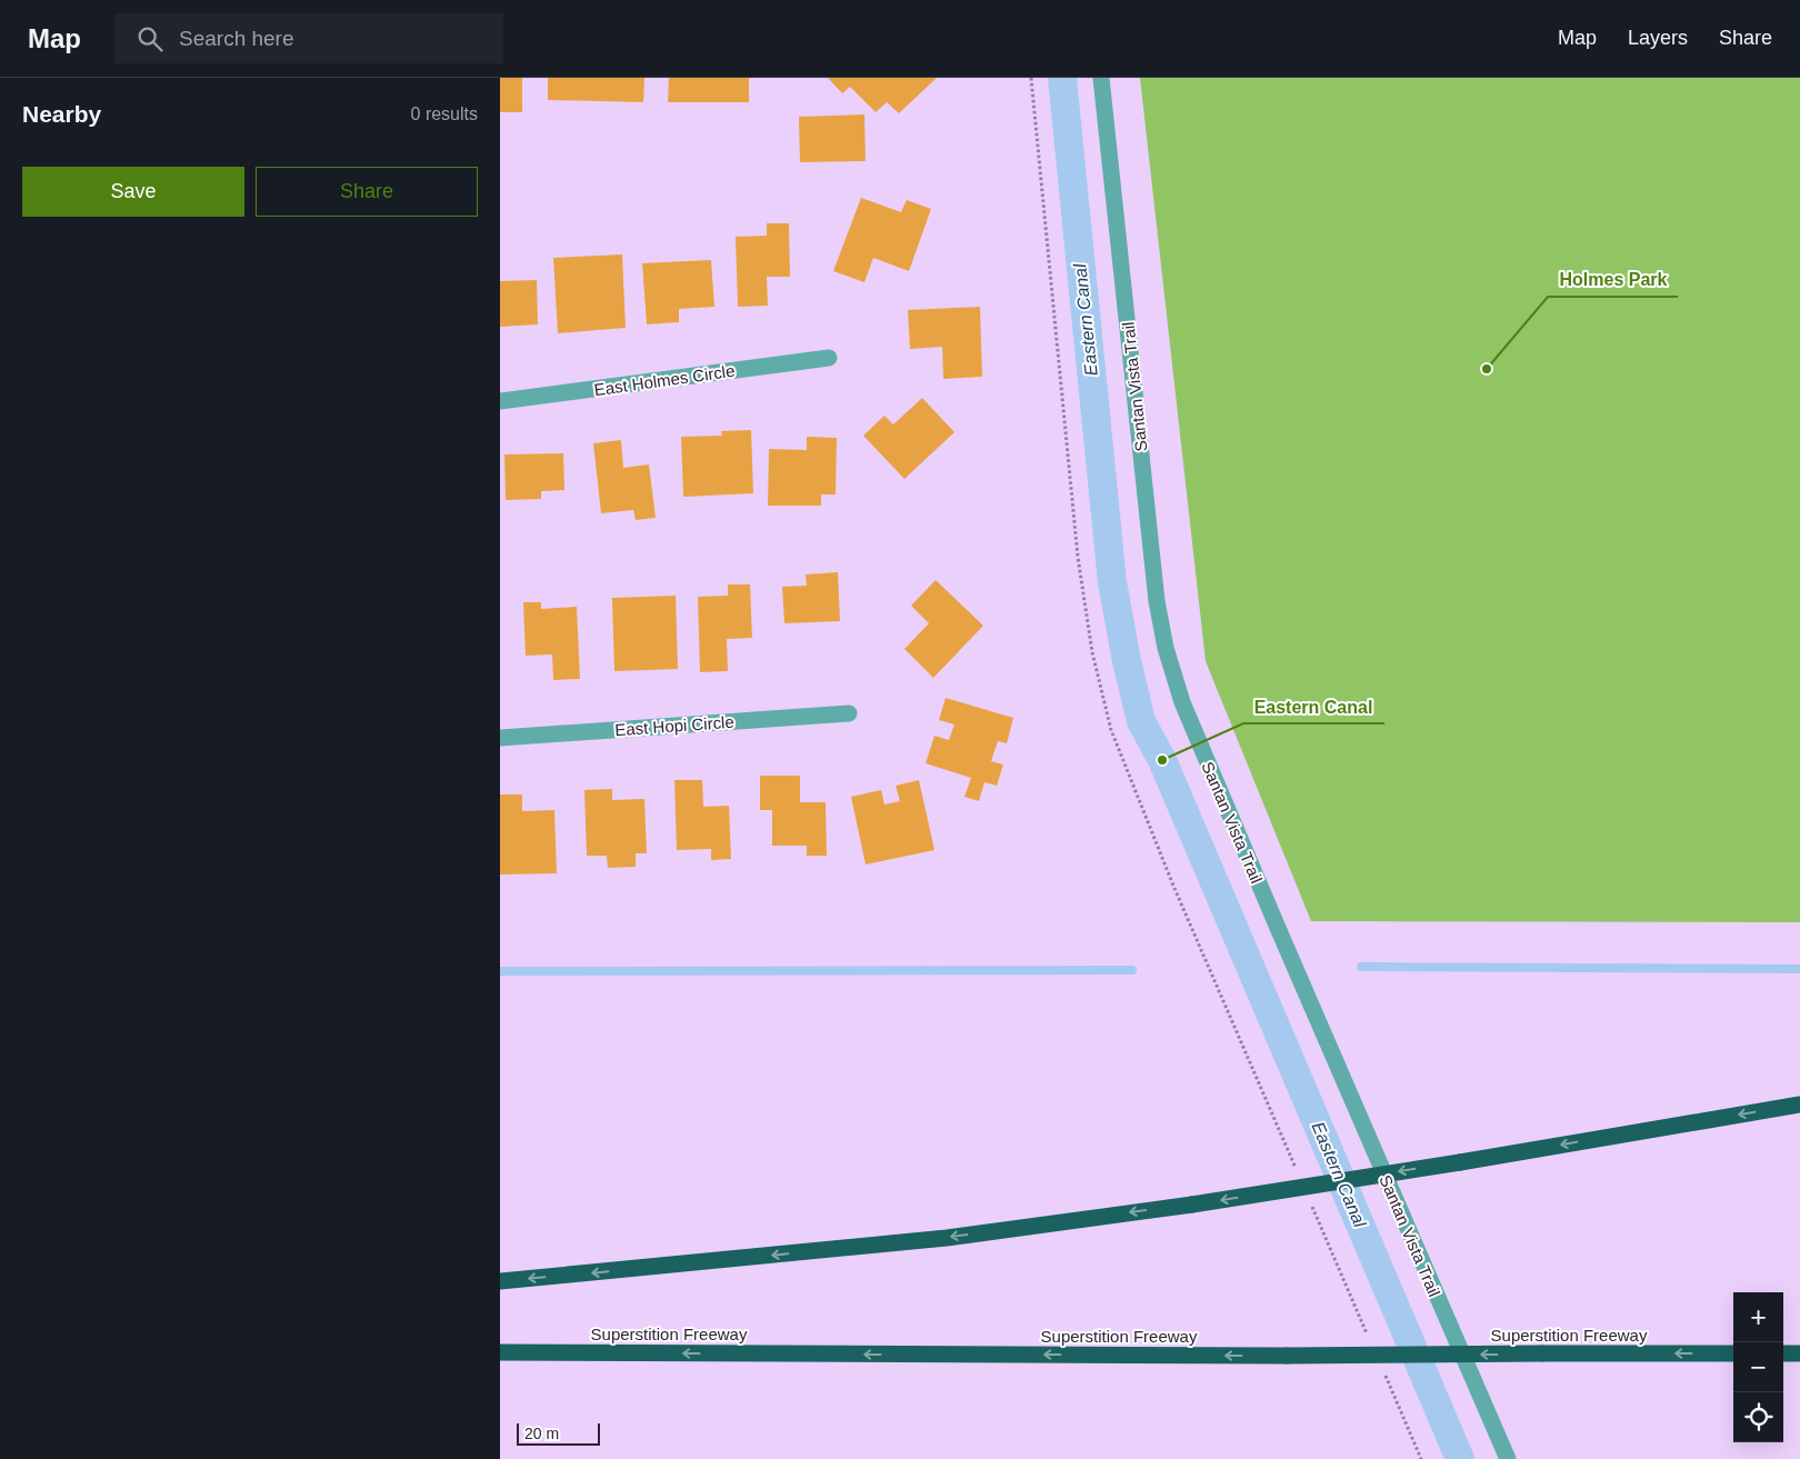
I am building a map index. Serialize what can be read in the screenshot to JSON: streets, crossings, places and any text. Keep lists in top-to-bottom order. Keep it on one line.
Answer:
{"streets":{"highway":["Superstition Freeway"],"street":["East Holmes Circle","Santan Vista Trail","East Hopi Circle"]},"water":["Eastern Canal"],"places":["Holmes Park","Eastern Canal"],"scale_bar":"20 m","page":{"header":"Map","search":"Search here","nav":["Map","Layers","Share"],"heading":["Nearby","0 results"],"buttons":["Save","Share"],"map_buttons":["+","−"],"scale":"20 m"}}
